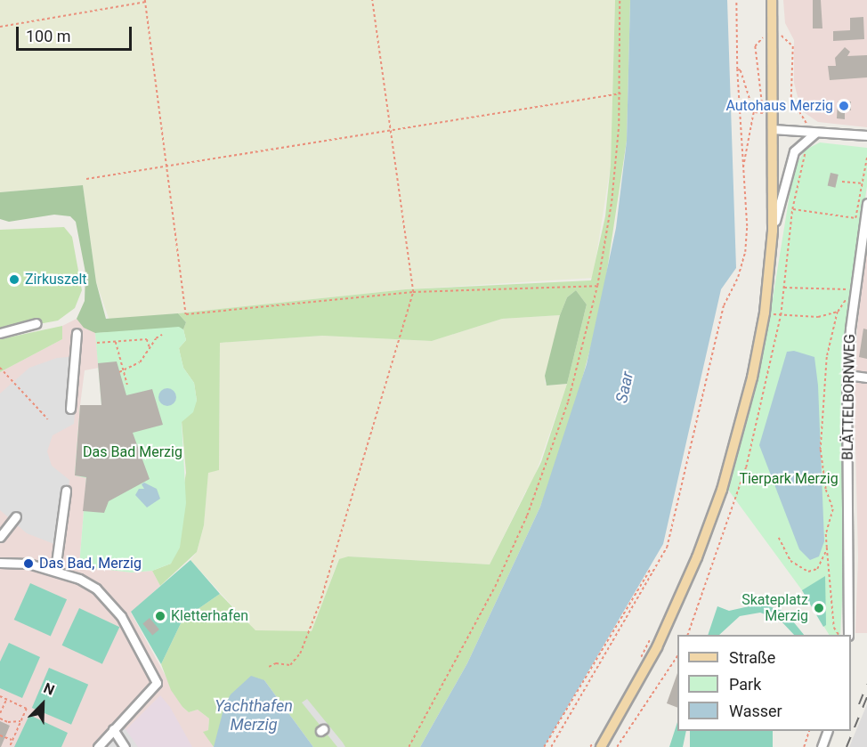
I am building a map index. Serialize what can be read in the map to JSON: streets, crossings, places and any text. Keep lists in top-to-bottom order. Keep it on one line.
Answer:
{"streets":{"street":["BLÄTTELBORNWEG"]},"water":["Saar","Yachthafen Merzig"],"parks":["Das Bad Merzig","Tierpark Merzig"],"places":["Autohaus Merzig","Zirkuszelt","Das Bad, Merzig","Skateplatz Merzig","Kletterhafen"],"legend":["Straße","Park","Wasser"],"scale_bar":"100 m","north":"top right"}
